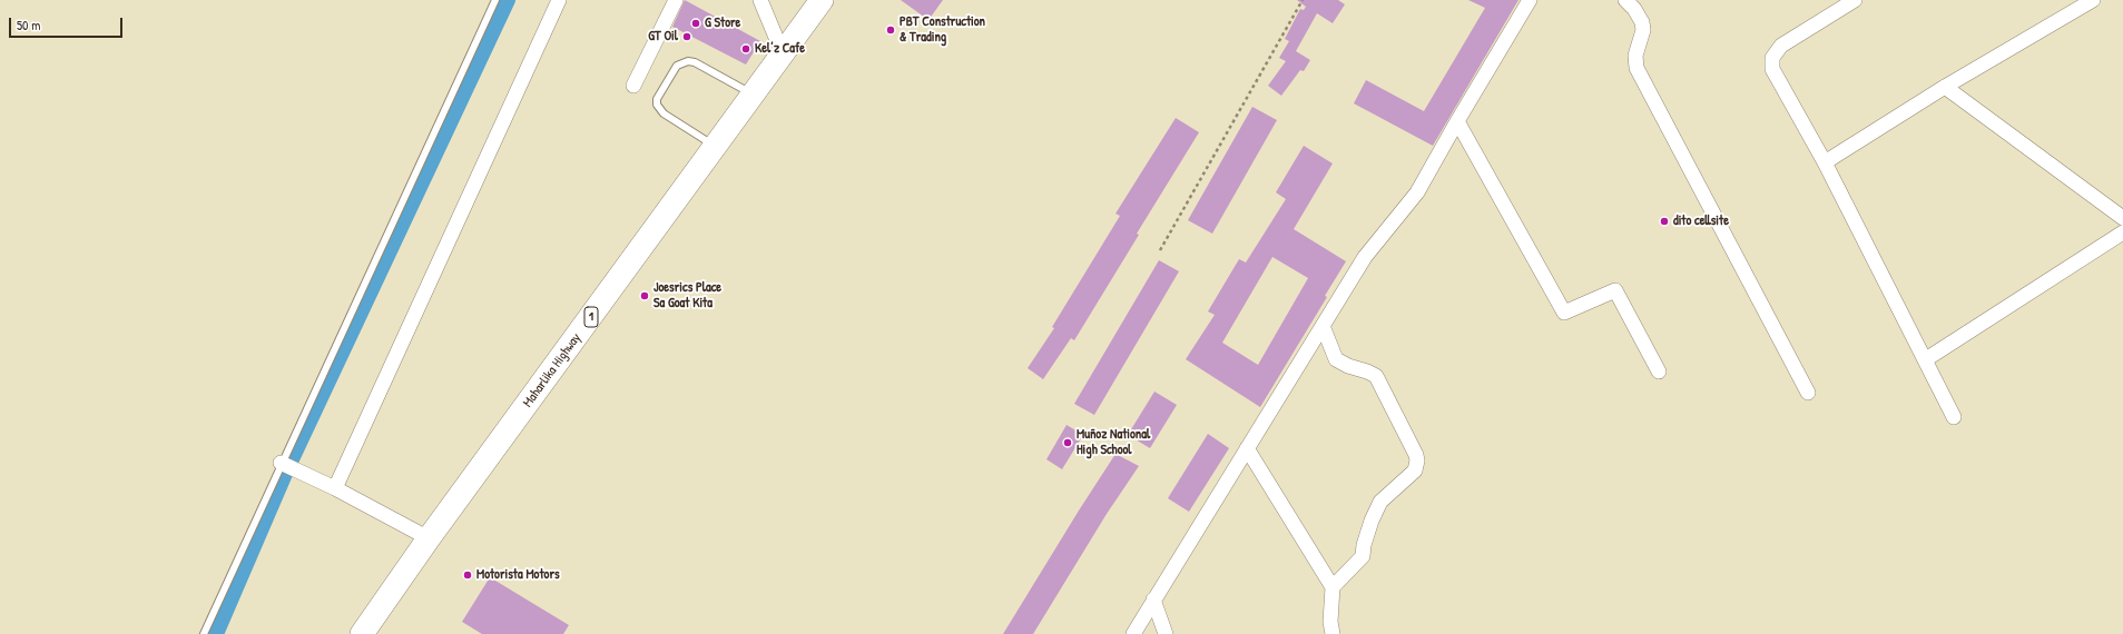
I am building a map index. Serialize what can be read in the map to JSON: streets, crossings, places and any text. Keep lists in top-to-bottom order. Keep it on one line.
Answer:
{"streets":{"highway":["1","Maharlika Highway"]},"places":["G Store","PBT Construction & Trading","GT Oil","Kel’z Cafe","dito cellsite","Joesrics Place Sa Goat Kita","Muñoz National High School","Motorista Motors"],"scale_bar":"50 m"}
